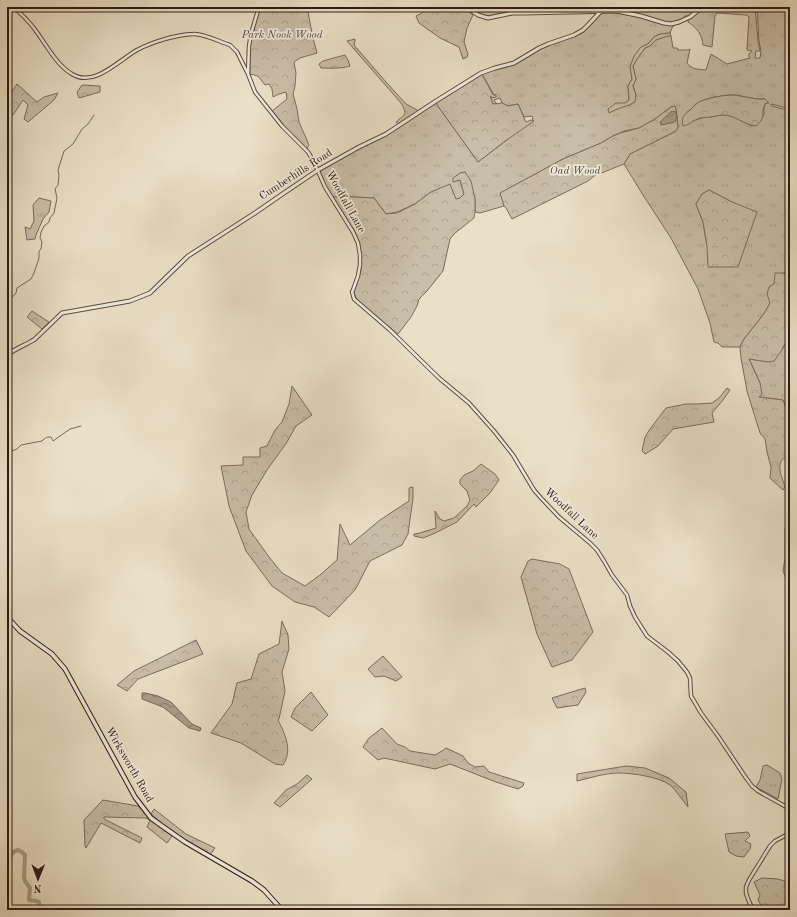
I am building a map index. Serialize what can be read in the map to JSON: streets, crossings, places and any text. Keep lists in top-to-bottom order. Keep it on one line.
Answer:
{"streets":{"main road":["Wirksworth Road"],"street":["Cumberhills Road","Woodfall Lane"]},"crossings":[["Cumberhills Road","Woodfall Lane"]],"parks":["Park Nook Wood","Oad Wood"],"north":"bottom"}
